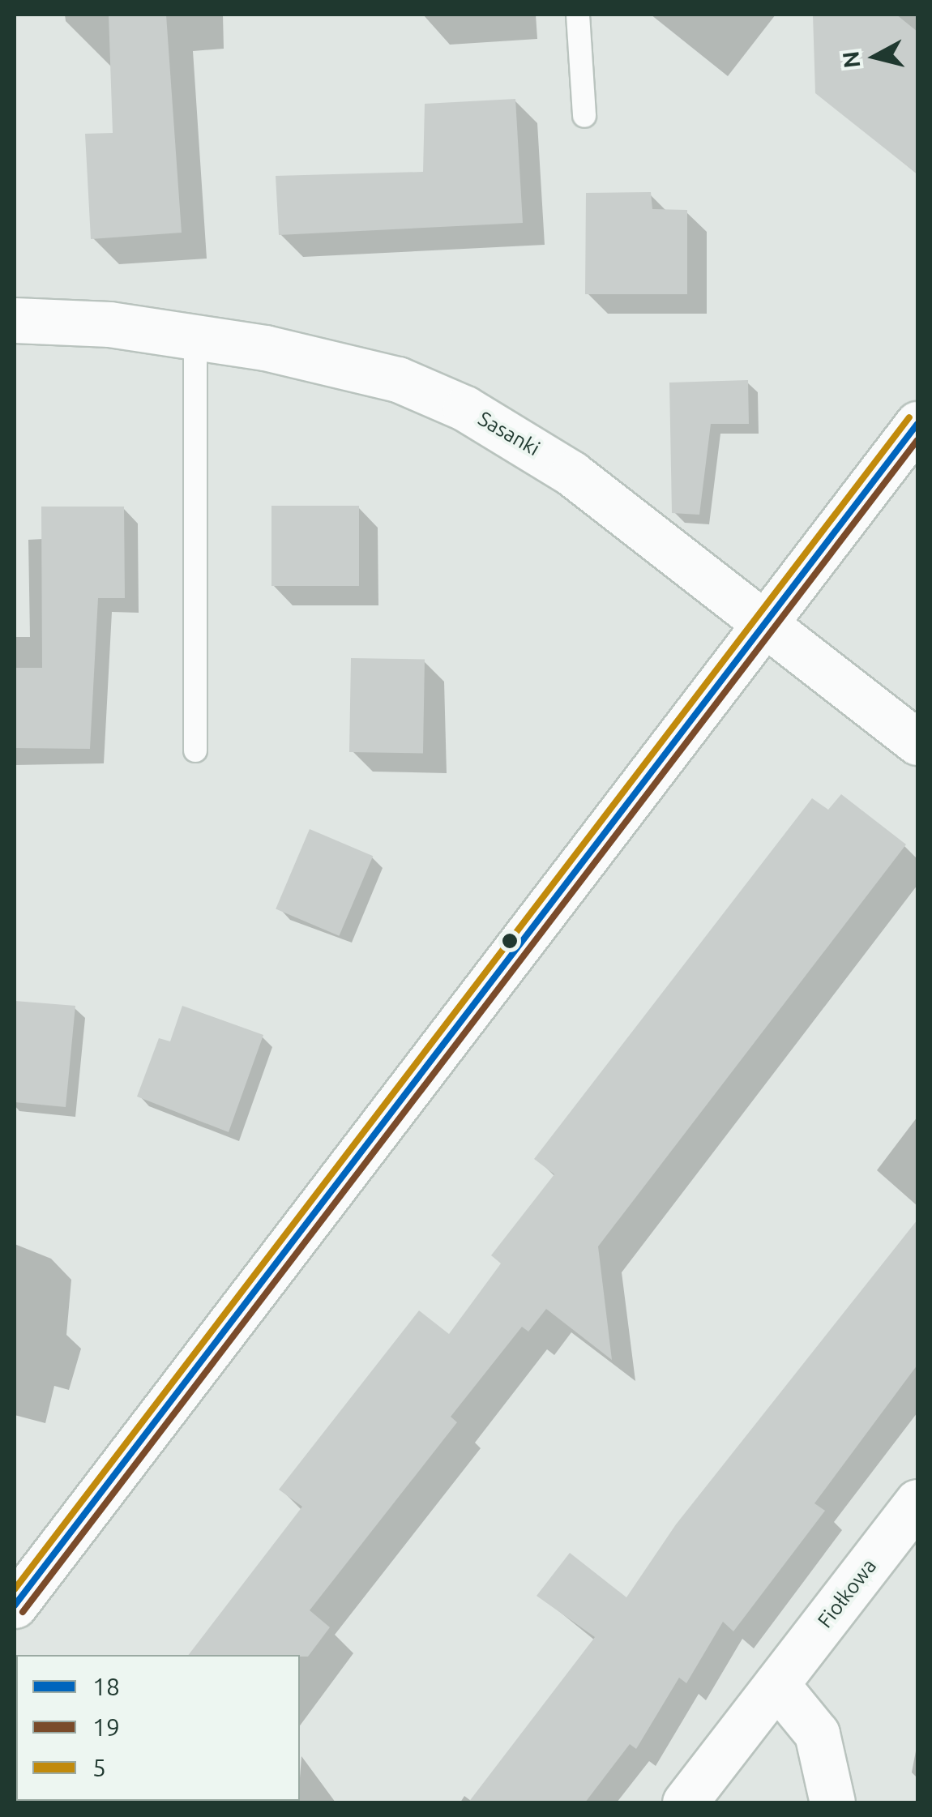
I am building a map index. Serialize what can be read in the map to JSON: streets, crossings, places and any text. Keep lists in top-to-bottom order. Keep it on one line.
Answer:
{"streets":{"street":["Sasanki","Fiołkowa"]},"lines":["transit line 5","transit line 18","transit line 19"],"legend":["18","19","5"],"north":"left"}
